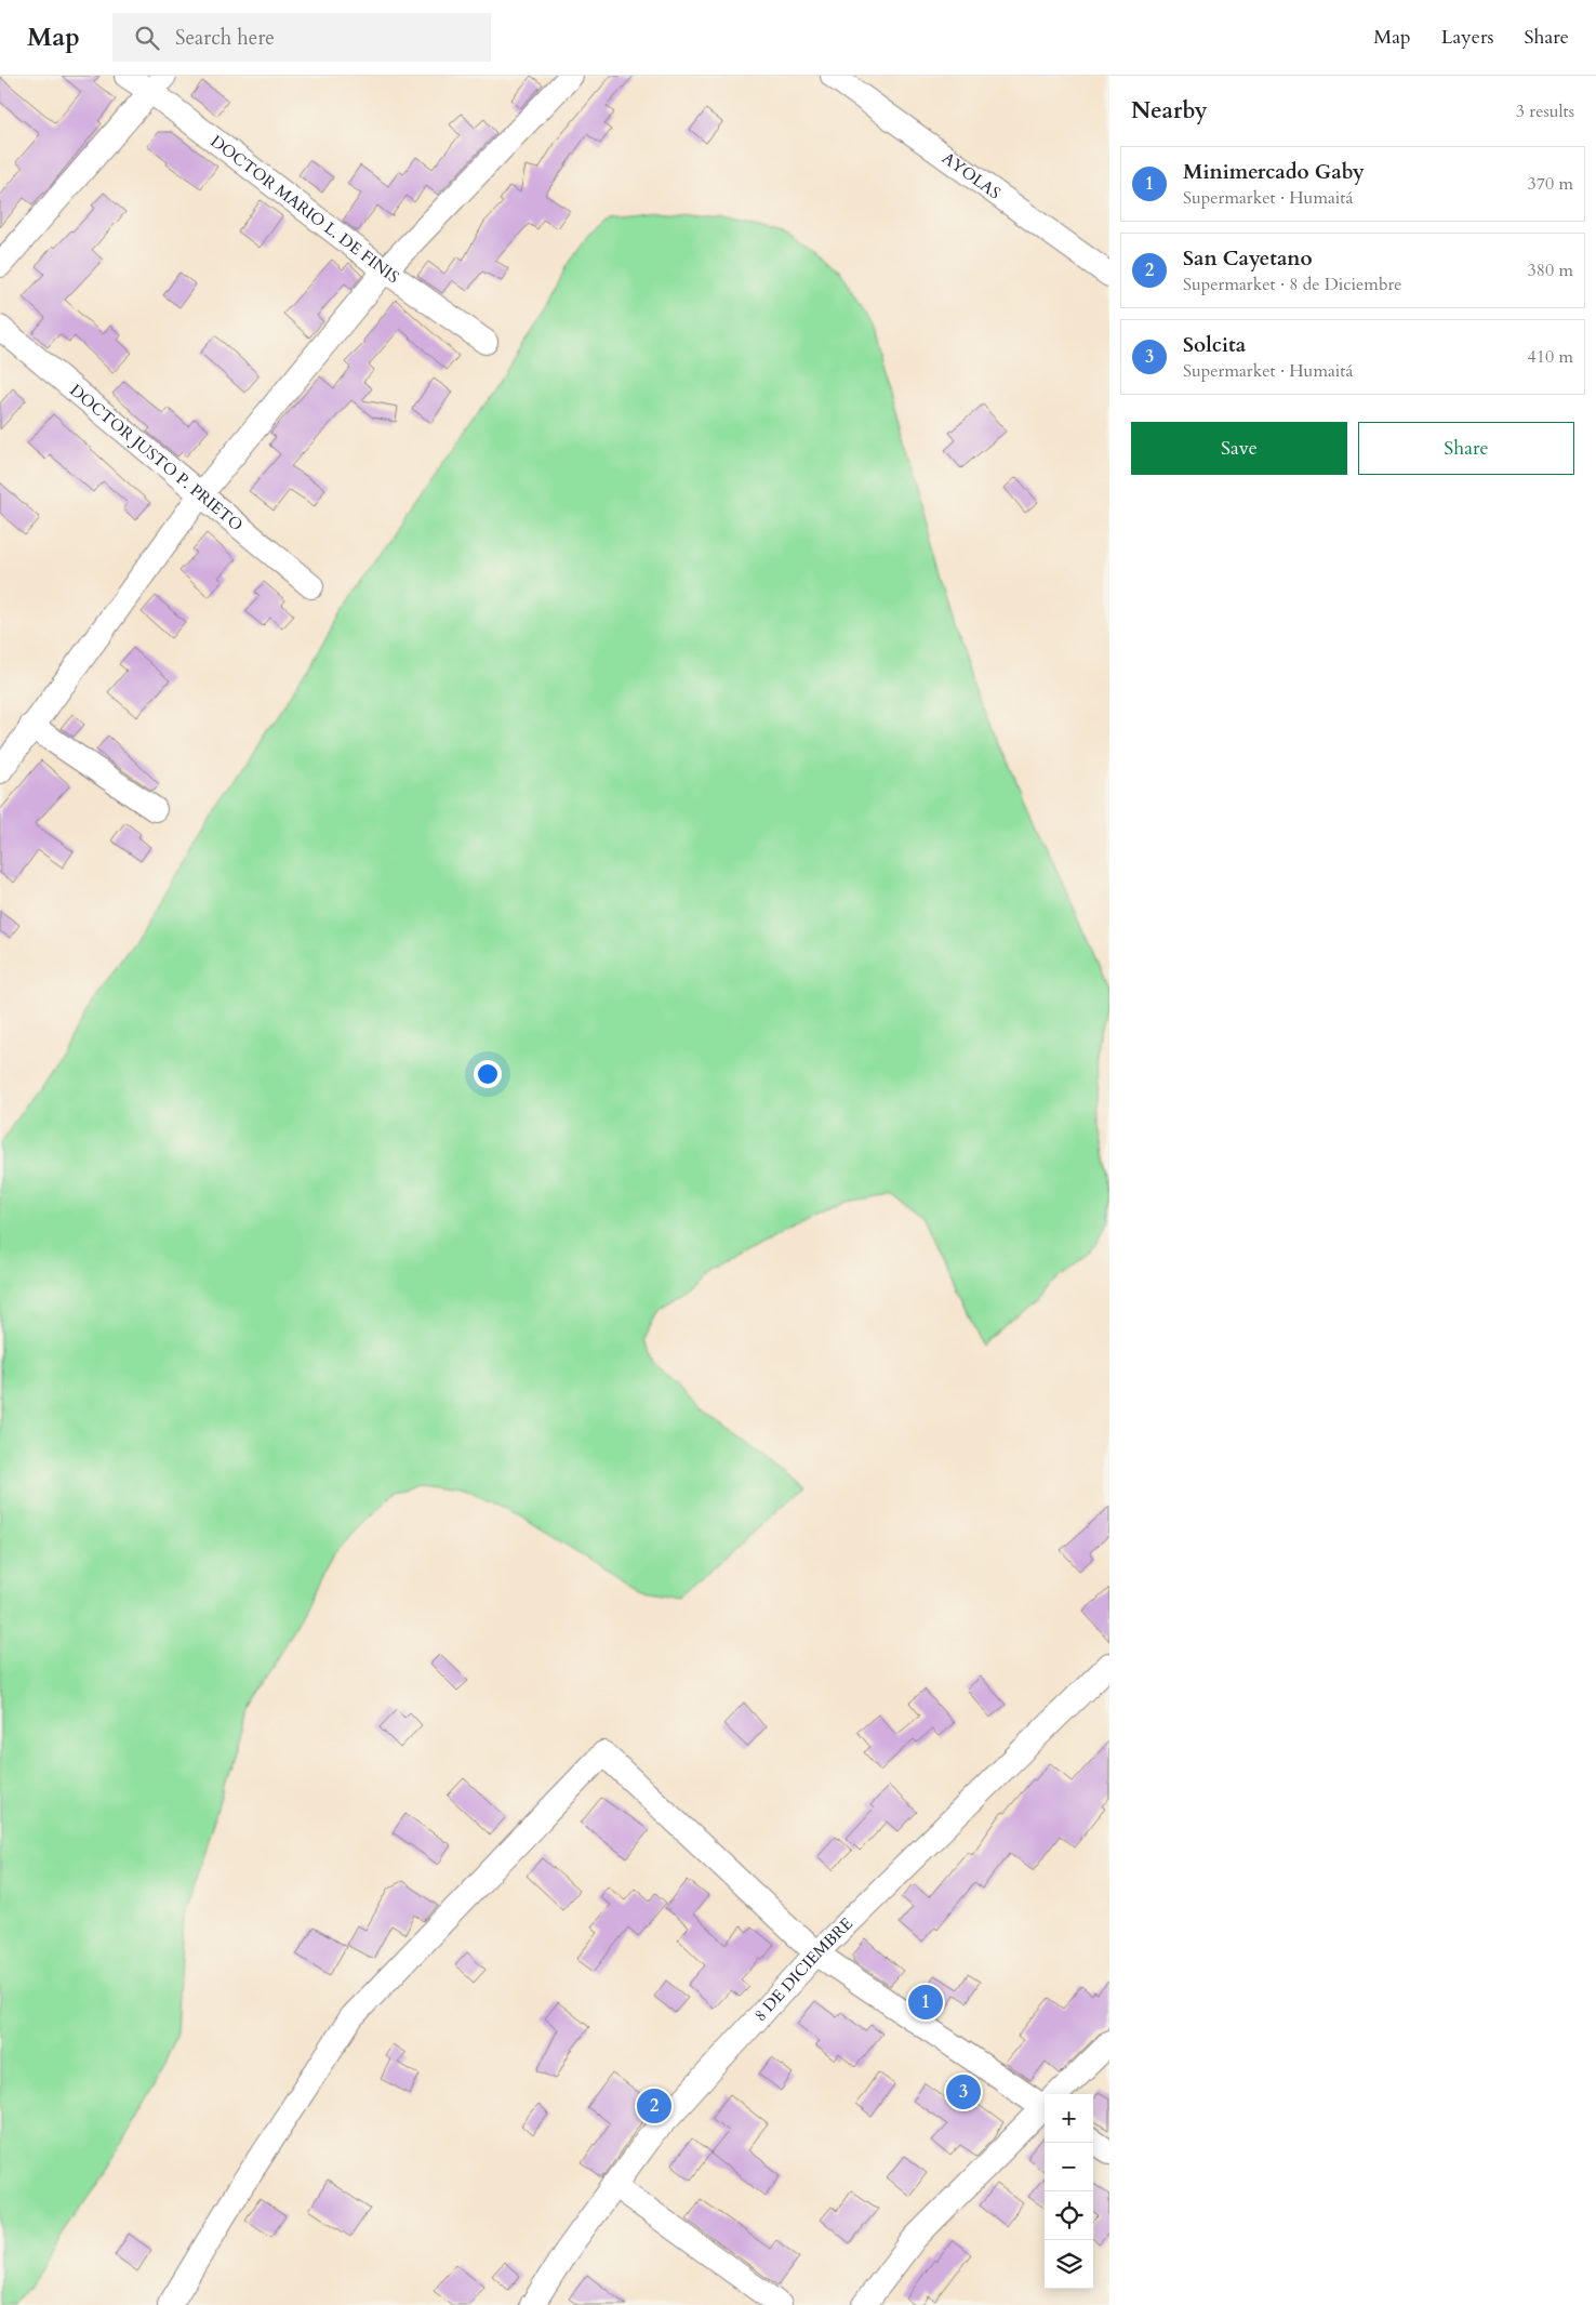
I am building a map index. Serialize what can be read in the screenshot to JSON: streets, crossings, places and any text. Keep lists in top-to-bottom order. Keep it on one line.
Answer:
{"streets":{"street":["AYOLAS","DOCTOR MARIO L. DE FINIS","DOCTOR JUSTO P. PRIETO","8 DE DICIEMBRE"]},"page":{"header":"Map","search":"Search here","nav":["Map","Layers","Share"],"heading":["Nearby","3 results"],"list":[{"mark":"1","name":"Minimercado Gaby","note":"Supermarket · Humaitá","value":"370 m"},{"mark":"2","name":"San Cayetano","note":"Supermarket · 8 de Diciembre","value":"380 m"},{"mark":"3","name":"Solcita","note":"Supermarket · Humaitá","value":"410 m"}],"buttons":["Save","Share"],"pins":["1","3","2"],"map_buttons":["+","−"]}}
